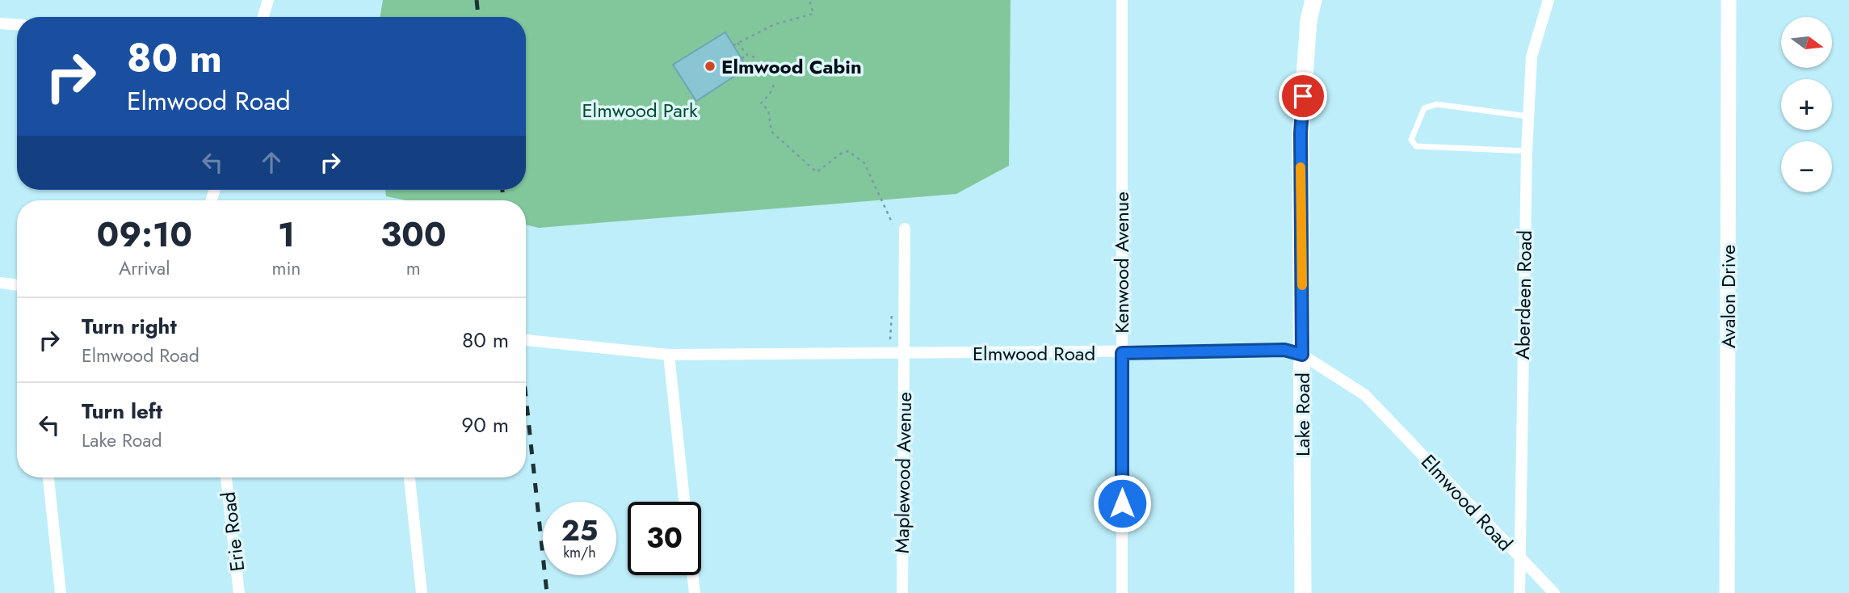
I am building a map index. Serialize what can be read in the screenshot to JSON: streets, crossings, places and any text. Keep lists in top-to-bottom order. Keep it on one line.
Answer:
{"streets":{"main road":["Lake Road"],"street":["Kenwood Avenue","Aberdeen Road","Avalon Drive","Elmwood Road","Maplewood Avenue","Erie Road"]},"crossings":[["Kenwood Avenue","Elmwood Road"],["Aberdeen Road","Elmwood Road"],["Elmwood Road","Lake Road"],["Elmwood Road","Maplewood Avenue"]],"parks":["Elmwood Park"],"places":["Elmwood Cabin"],"north":"right","page":{"map_buttons":["+","−"],"turn":["80 m","Elmwood Road"],"eta":["09:10","Arrival","1","min","300","m"],"list":[{"name":"Turn right","note":"Elmwood Road","value":"80 m"},{"name":"Turn left","note":"Lake Road","value":"90 m"}],"speed":"25 km/h","limit":"30"}}
